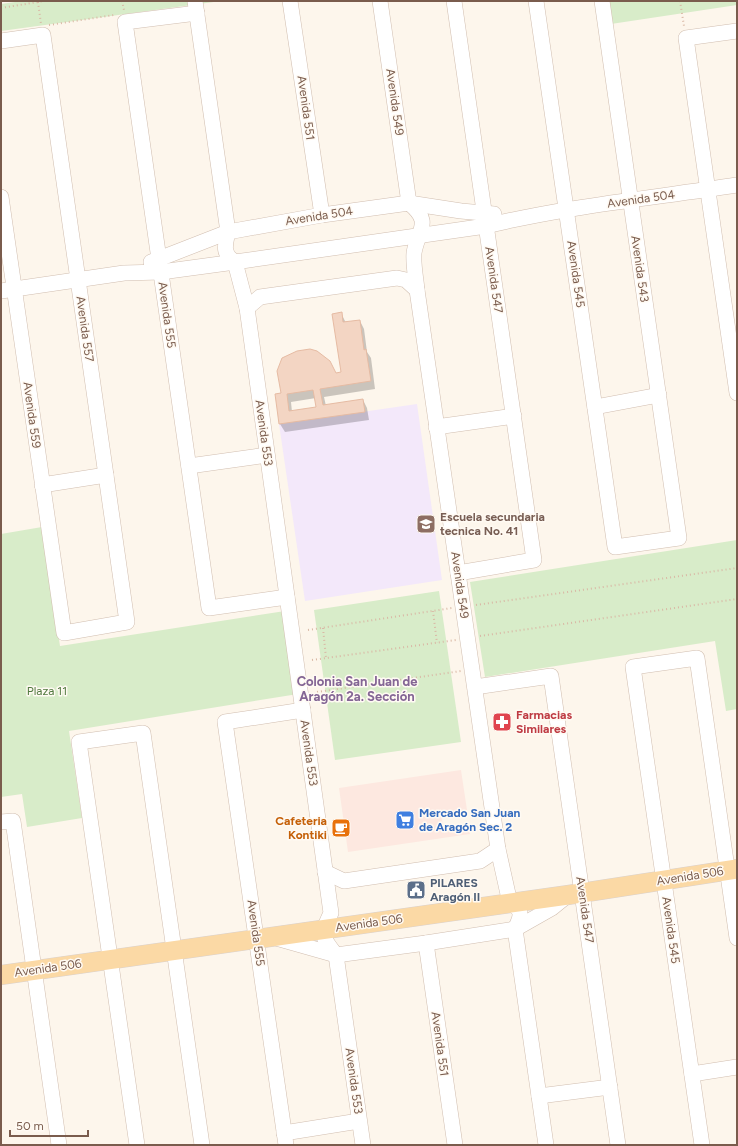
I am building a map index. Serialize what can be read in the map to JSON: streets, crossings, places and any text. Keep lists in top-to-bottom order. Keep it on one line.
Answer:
{"streets":{"main road":["Avenida 506"],"street":["Avenida 549","Avenida 551","Avenida 504","Avenida 543","Avenida 545","Avenida 547","Avenida 555","Avenida 557","Avenida 559","Avenida 553"]},"crossings":[["Avenida 549","Avenida 504"],["Avenida 549","Avenida 547"],["Avenida 549","Avenida 506"],["Avenida 551","Avenida 504"],["Avenida 504","Avenida 543"],["Avenida 504","Avenida 545"],["Avenida 504","Avenida 547"],["Avenida 504","Avenida 555"],["Avenida 504","Avenida 557"],["Avenida 504","Avenida 559"],["Avenida 504","Avenida 553"],["Avenida 543","Avenida 545"],["Avenida 545","Avenida 506"],["Avenida 547","Avenida 506"],["Avenida 555","Avenida 553"],["Avenida 555","Avenida 506"],["Avenida 557","Avenida 559"],["Avenida 553","Avenida 506"]],"districts":["Colonia San Juan de Aragón 2a. Sección"],"parks":["Plaza 11"],"places":{"school or university":["Escuela secundaria tecnica No. 41"],"pharmacy":["Farmacias Similares"],"supermarket":["Mercado San Juan de Aragón Sec. 2"],"cafe":["Cafeteria Kontiki"],"public building":["PILARES Aragón II"]},"scale_bar":"50 m"}
